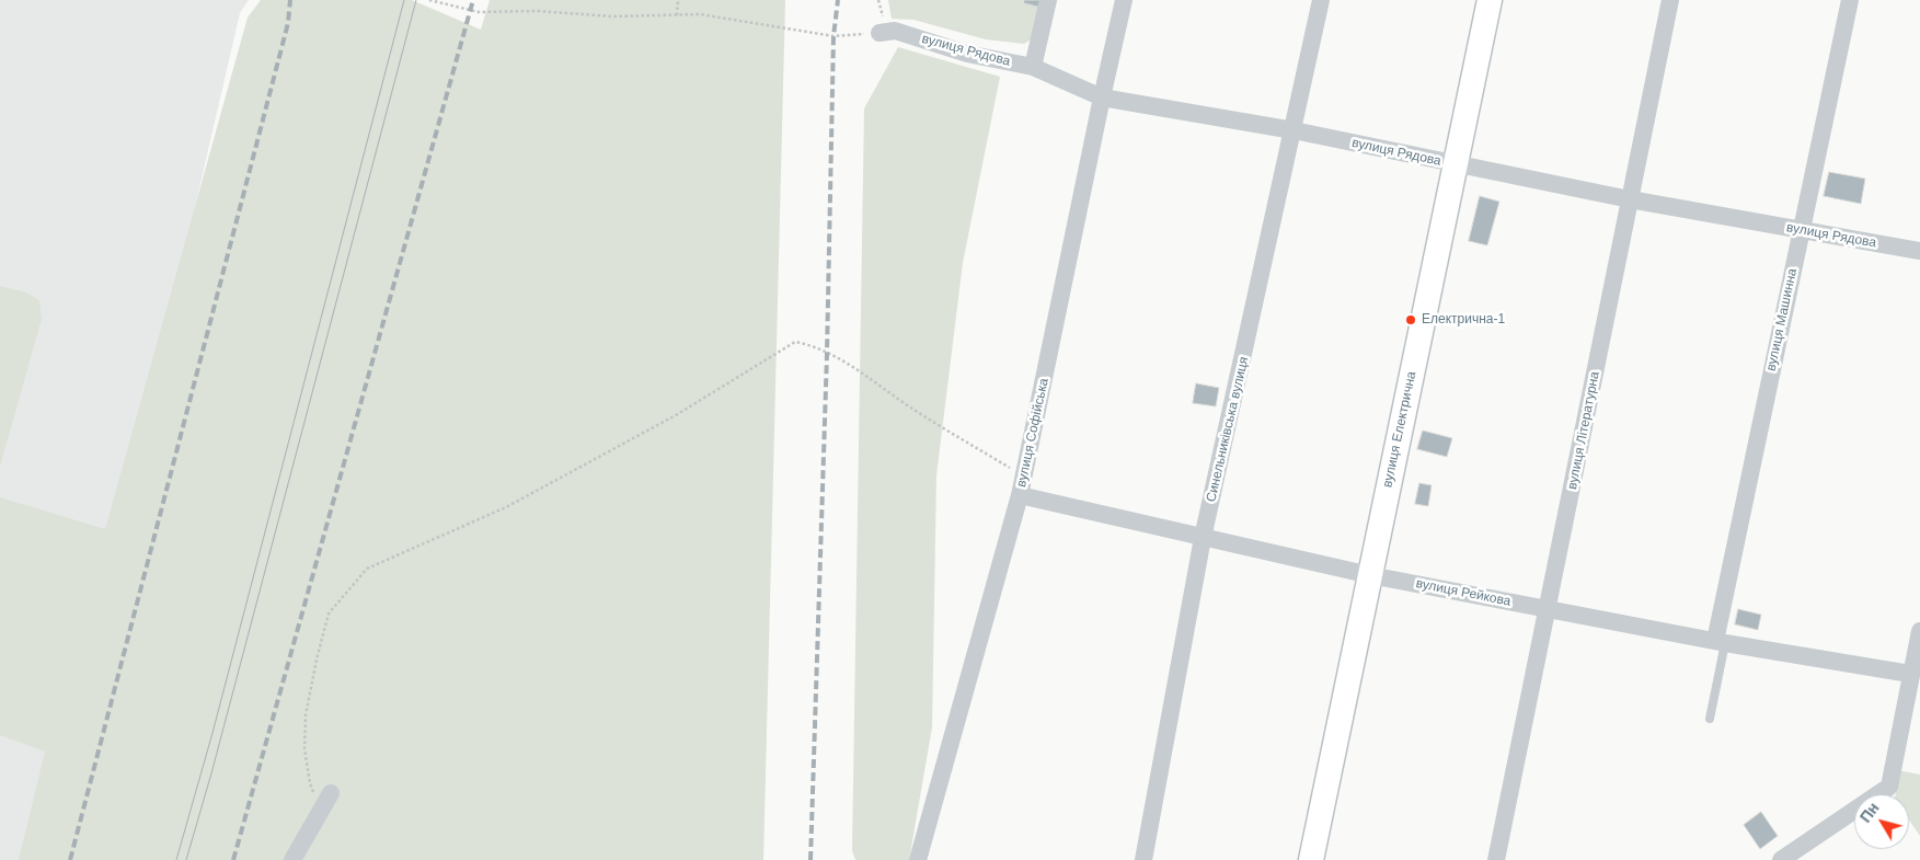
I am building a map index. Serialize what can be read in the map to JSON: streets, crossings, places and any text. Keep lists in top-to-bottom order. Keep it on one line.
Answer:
{"streets":{"street":["вулиця Рядова","вулиця Машинна","Синельниківська вулиця","вулиця Електрична","вулиця Літературна","вулиця Софійська","вулиця Рейкова"]},"crossings":[["вулиця Рядова","вулиця Машинна"],["вулиця Рядова","Синельниківська вулиця"],["вулиця Рядова","вулиця Електрична"],["вулиця Рядова","вулиця Літературна"],["вулиця Рядова","вулиця Софійська"],["вулиця Машинна","вулиця Рейкова"],["Синельниківська вулиця","вулиця Рейкова"],["вулиця Електрична","вулиця Рейкова"],["вулиця Літературна","вулиця Рейкова"],["вулиця Софійська","вулиця Рейкова"]],"places":["Електрична-1"],"north":"top left"}
